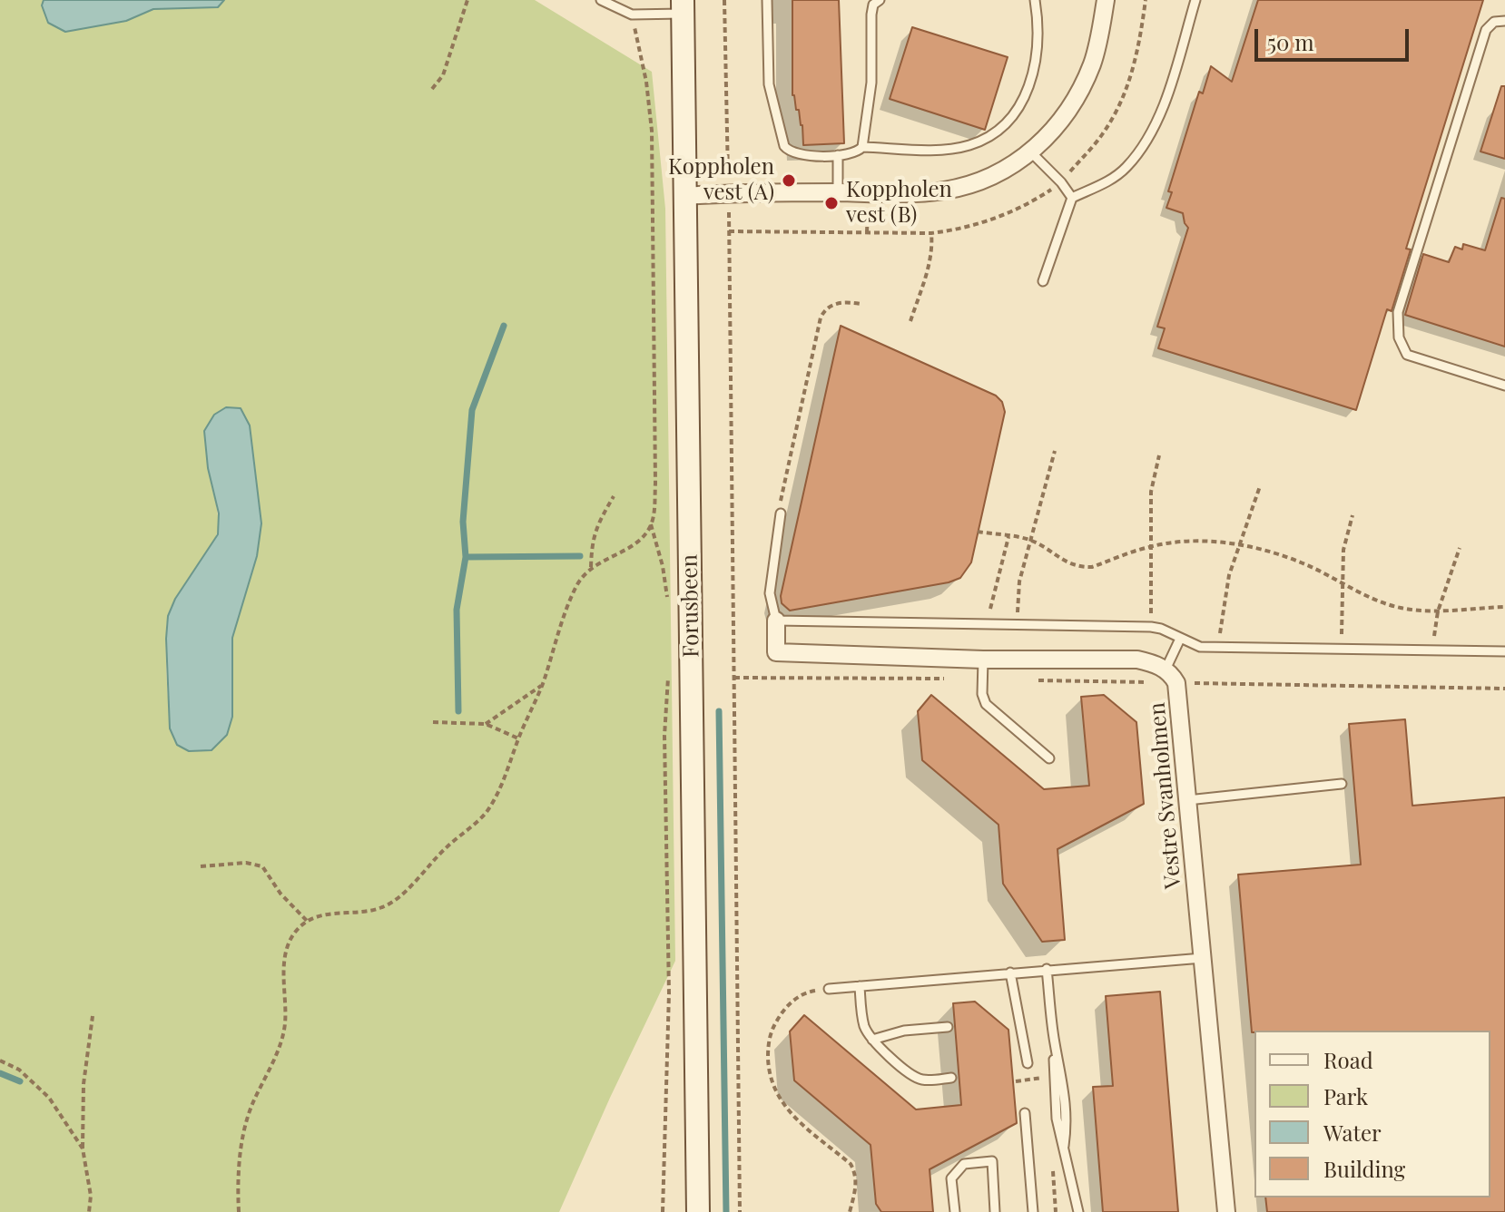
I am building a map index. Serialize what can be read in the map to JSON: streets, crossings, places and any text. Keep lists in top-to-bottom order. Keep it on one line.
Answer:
{"streets":{"main road":["Forusbeen"],"street":["Vestre Svanholmen"]},"places":["Koppholen vest (A)","Koppholen vest (B)"],"legend":["Road","Park","Water","Building"],"scale_bar":"50 m"}
